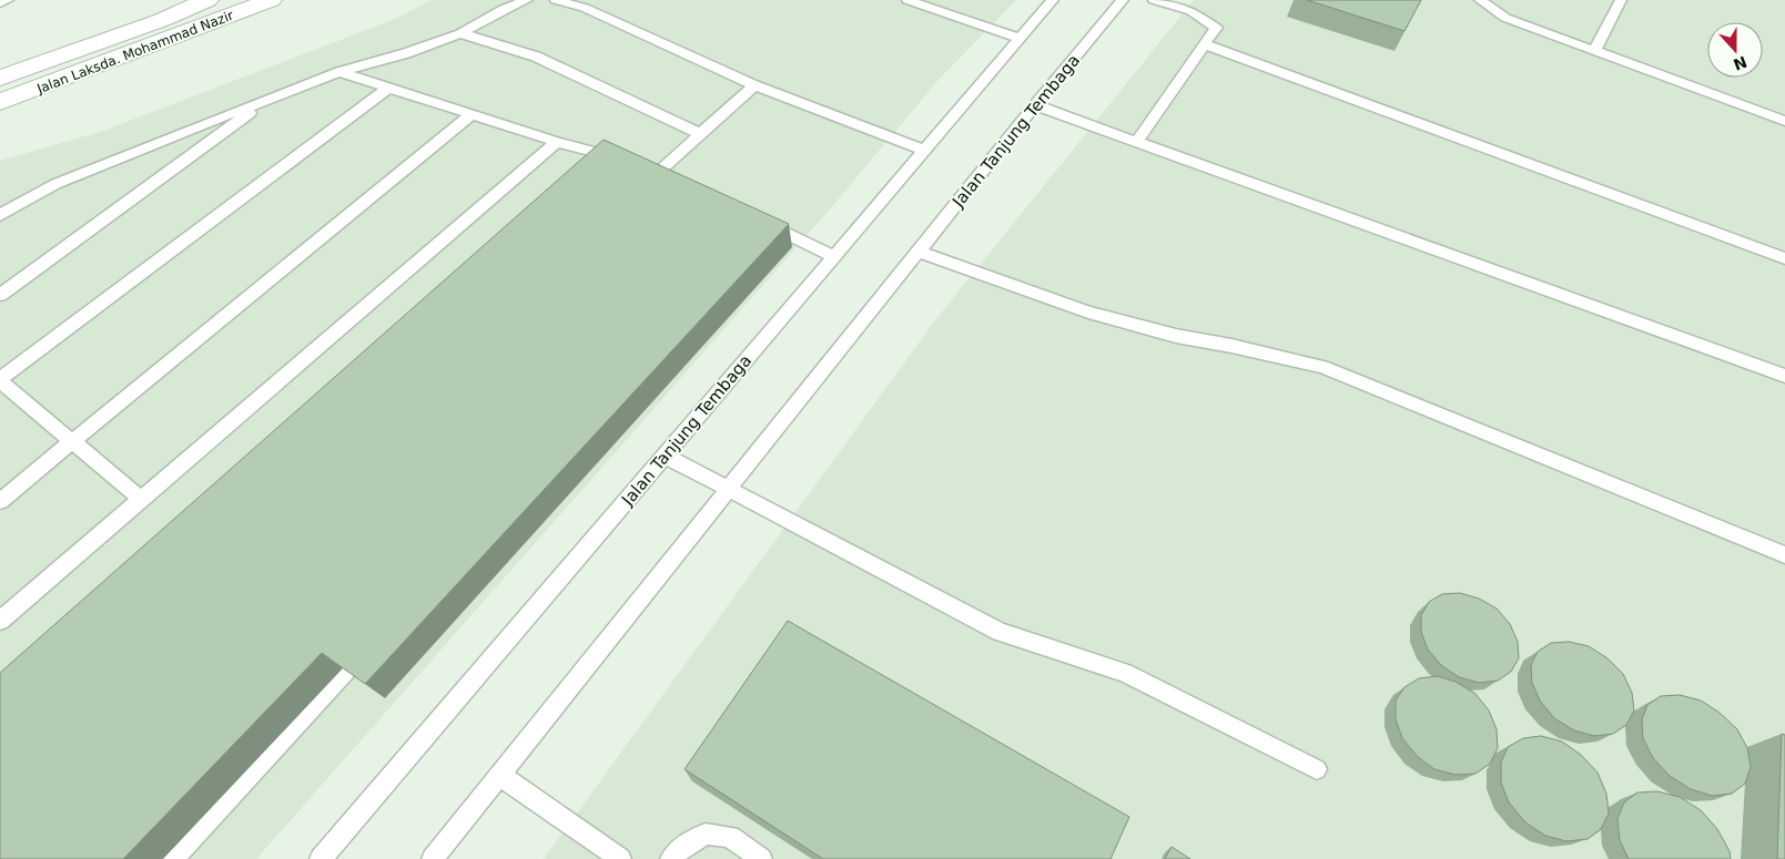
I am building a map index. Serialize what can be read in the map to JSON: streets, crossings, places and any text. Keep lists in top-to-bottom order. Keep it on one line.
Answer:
{"streets":{"main road":["Jalan Laksda. Mohammad Nazir"],"lane":["Jalan Tanjung Tembaga"]},"north":"bottom"}
